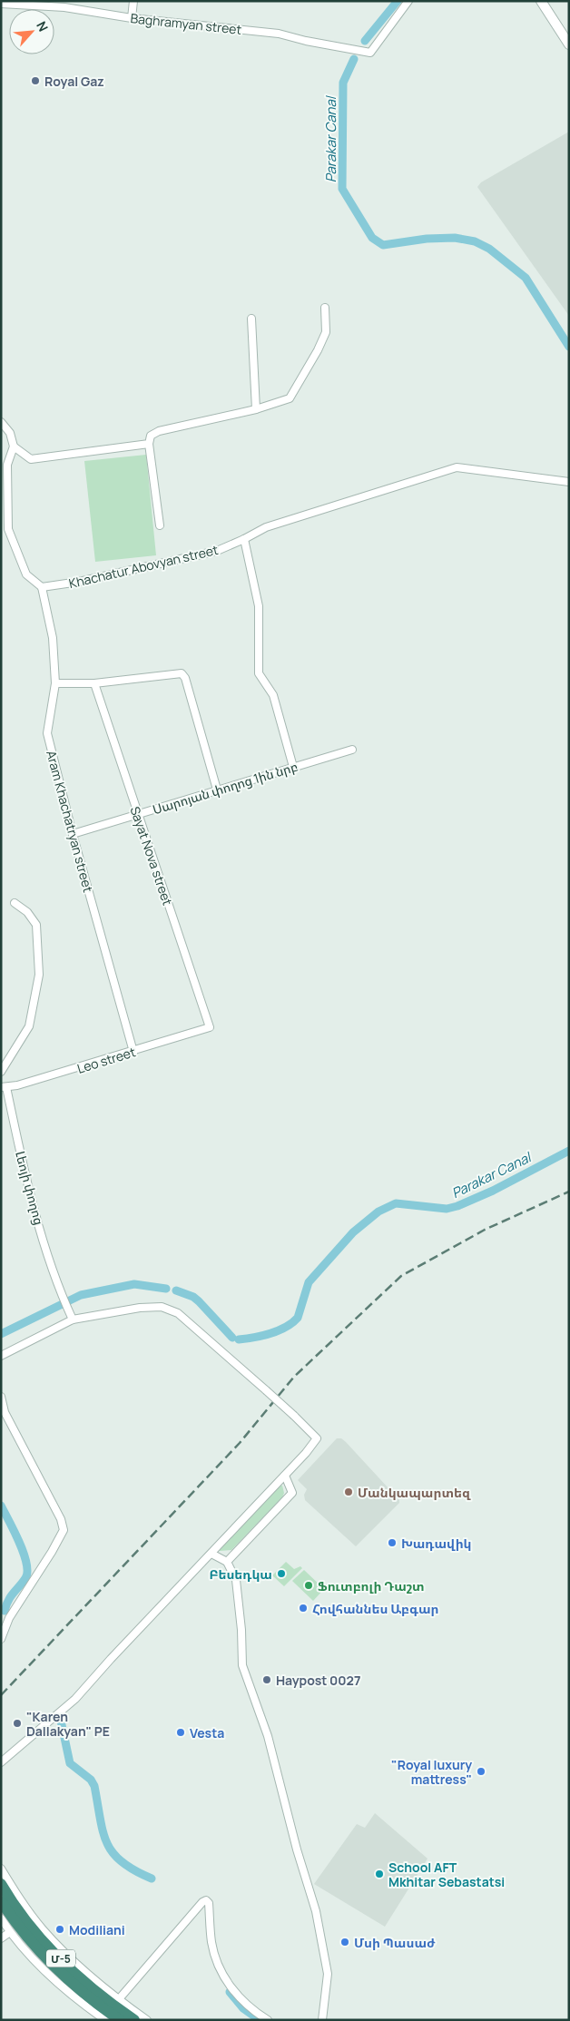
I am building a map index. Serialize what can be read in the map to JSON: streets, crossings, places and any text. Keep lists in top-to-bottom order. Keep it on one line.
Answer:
{"streets":{"highway":["Մ-5"],"street":["Baghramyan street","Khachatur Abovyan street","Սարոյան փողոց 1ին նրբ","Aram Khachatryan street","Sayat Nova street","Leo street","Լեոյի փողոց"]},"crossings":[["Khachatur Abovyan street","Aram Khachatryan street"],["Սարոյան փողոց 1ին նրբ","Aram Khachatryan street"],["Սարոյան փողոց 1ին նրբ","Sayat Nova street"],["Aram Khachatryan street","Leo street"],["Sayat Nova street","Leo street"],["Leo street","Լեոյի փողոց"]],"water":["Parakar Canal"],"places":["Royal Gaz","Մանկապարտեզ","Խադավիկ","Բեսեդկա","Ֆուտբոլի Դաշտ","Հովհաննես Աբգար","Haypost 0027","\"Karen Dallakyan\" PE","Vesta","\"Royal luxury mattress\"","School AFT Mkhitar Sebastatsi","Modiliani","Մսի Պասաժ"],"north":"top right"}
